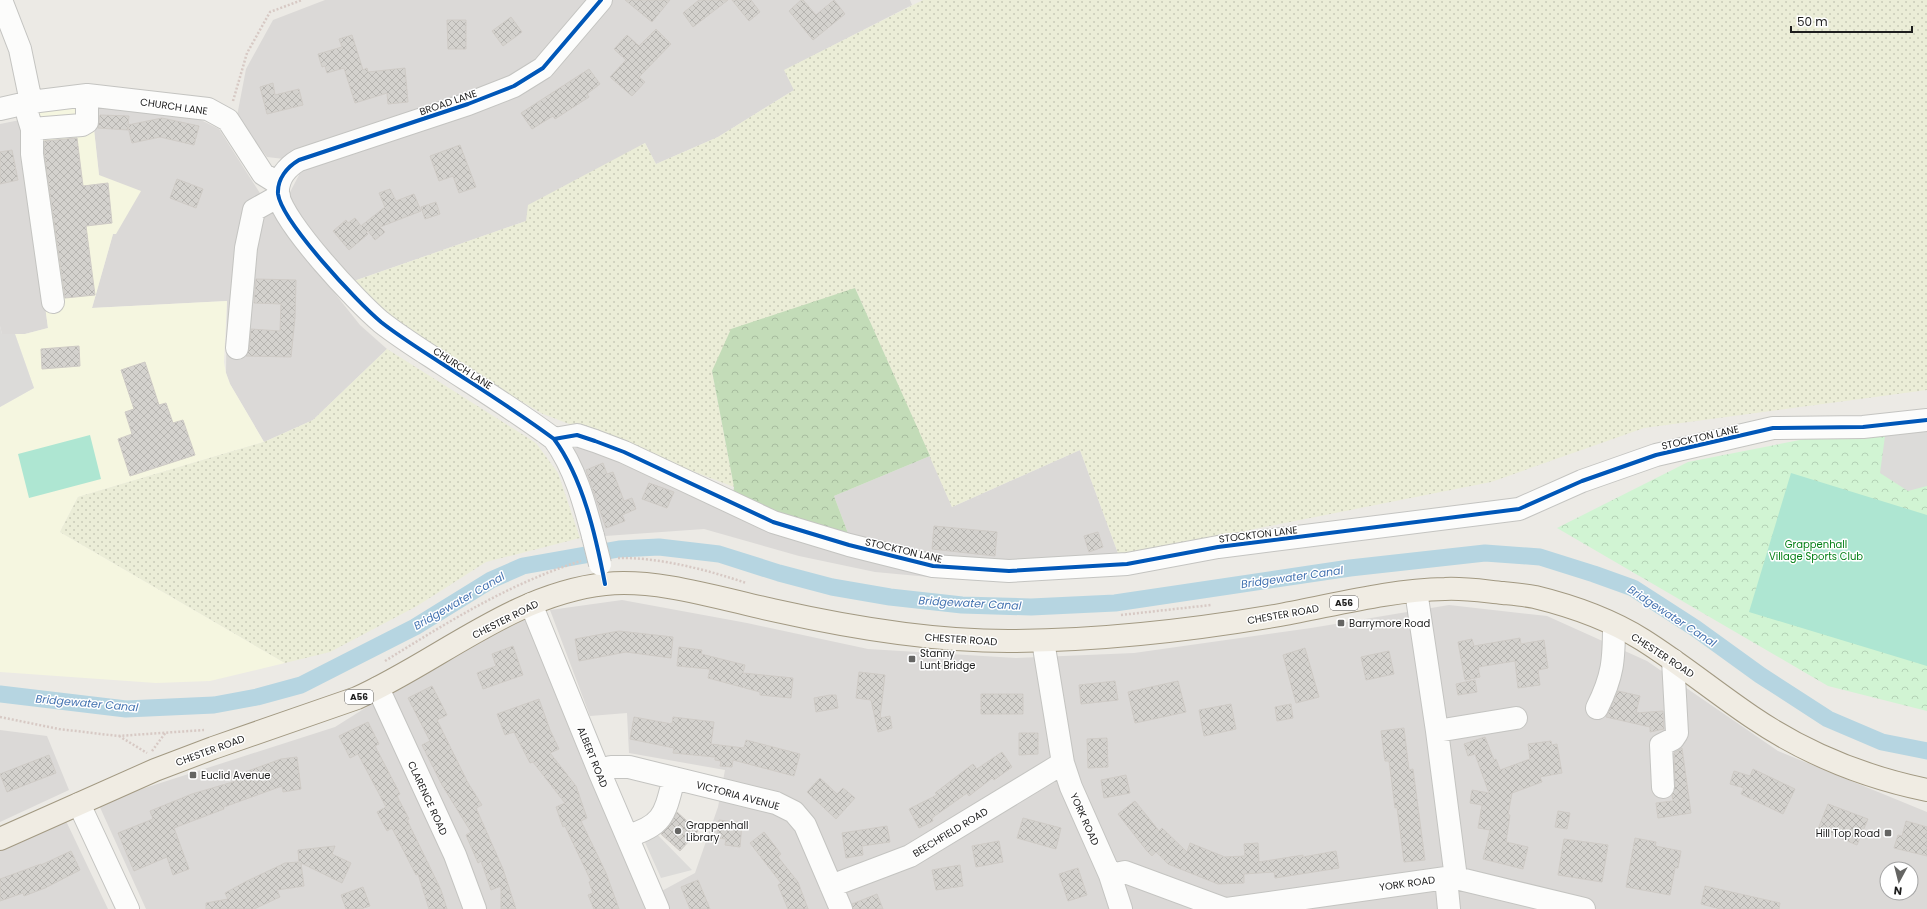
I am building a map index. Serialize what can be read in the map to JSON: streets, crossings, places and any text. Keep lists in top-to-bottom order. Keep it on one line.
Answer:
{"streets":{"main road":["A56","CHESTER ROAD"],"street":["BROAD LANE","CHURCH LANE","STOCKTON LANE","ALBERT ROAD","VICTORIA AVENUE","CLARENCE ROAD","YORK ROAD","BEECHFIELD ROAD"]},"crossings":[["BROAD LANE","CHURCH LANE"],["CHURCH LANE","STOCKTON LANE"],["CHURCH LANE","CHESTER ROAD"],["CHESTER ROAD","ALBERT ROAD"],["CHESTER ROAD","CLARENCE ROAD"],["CHESTER ROAD","YORK ROAD"],["ALBERT ROAD","VICTORIA AVENUE"],["VICTORIA AVENUE","BEECHFIELD ROAD"],["YORK ROAD","BEECHFIELD ROAD"]],"water":["Bridgewater Canal"],"parks":["Grappenhall Village Sports Club"],"places":{"transit":["Barrymore Road","Stanny Lunt Bridge","Euclid Avenue","Hill Top Road"],"other":["Grappenhall Library"]},"scale_bar":"50 m","north":"bottom"}
